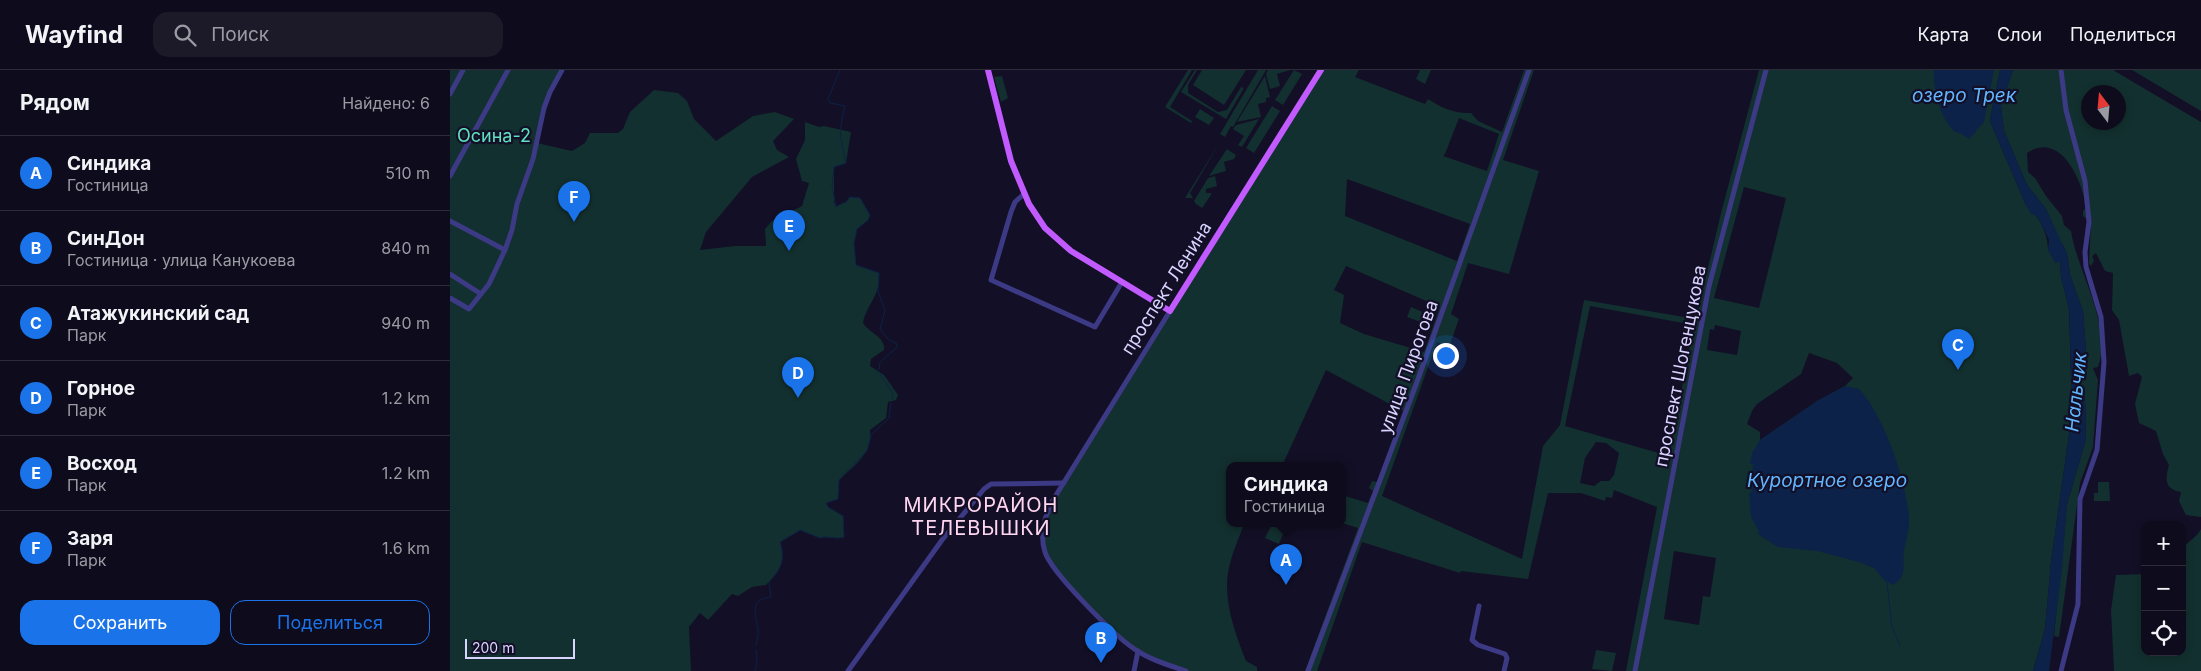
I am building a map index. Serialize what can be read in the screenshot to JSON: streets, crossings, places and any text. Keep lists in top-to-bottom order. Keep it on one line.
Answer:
{"streets":{"main road":["проспект Ленина"],"street":["проспект Шогенцукова","улица Пирогова"]},"districts":["МИКРОРАЙОН ТЕЛЕВЫШКИ"],"water":["озеро Трек","Нальчик","Курортное озеро"],"parks":["Осина-2"],"scale_bar":"200 m","north":"top","page":{"header":"Wayfind","search":"Поиск","nav":["Карта","Слои","Поделиться"],"heading":["Рядом","Найдено: 6"],"list":[{"mark":"A","name":"Синдика","note":"Гостиница","value":"510 m"},{"mark":"B","name":"СинДон","note":"Гостиница · улица Канукоева","value":"840 m"},{"mark":"C","name":"Атажукинский сад","note":"Парк","value":"940 m"},{"mark":"D","name":"Горное","note":"Парк","value":"1.2 km"},{"mark":"E","name":"Восход","note":"Парк","value":"1.2 km"},{"mark":"F","name":"Заря","note":"Парк","value":"1.6 km"}],"pins":["F","E","C","D","A","B"],"popup":["Синдика","Гостиница"],"map_buttons":["+","−"],"buttons":["Сохранить","Поделиться"],"scale":"200 m"}}
